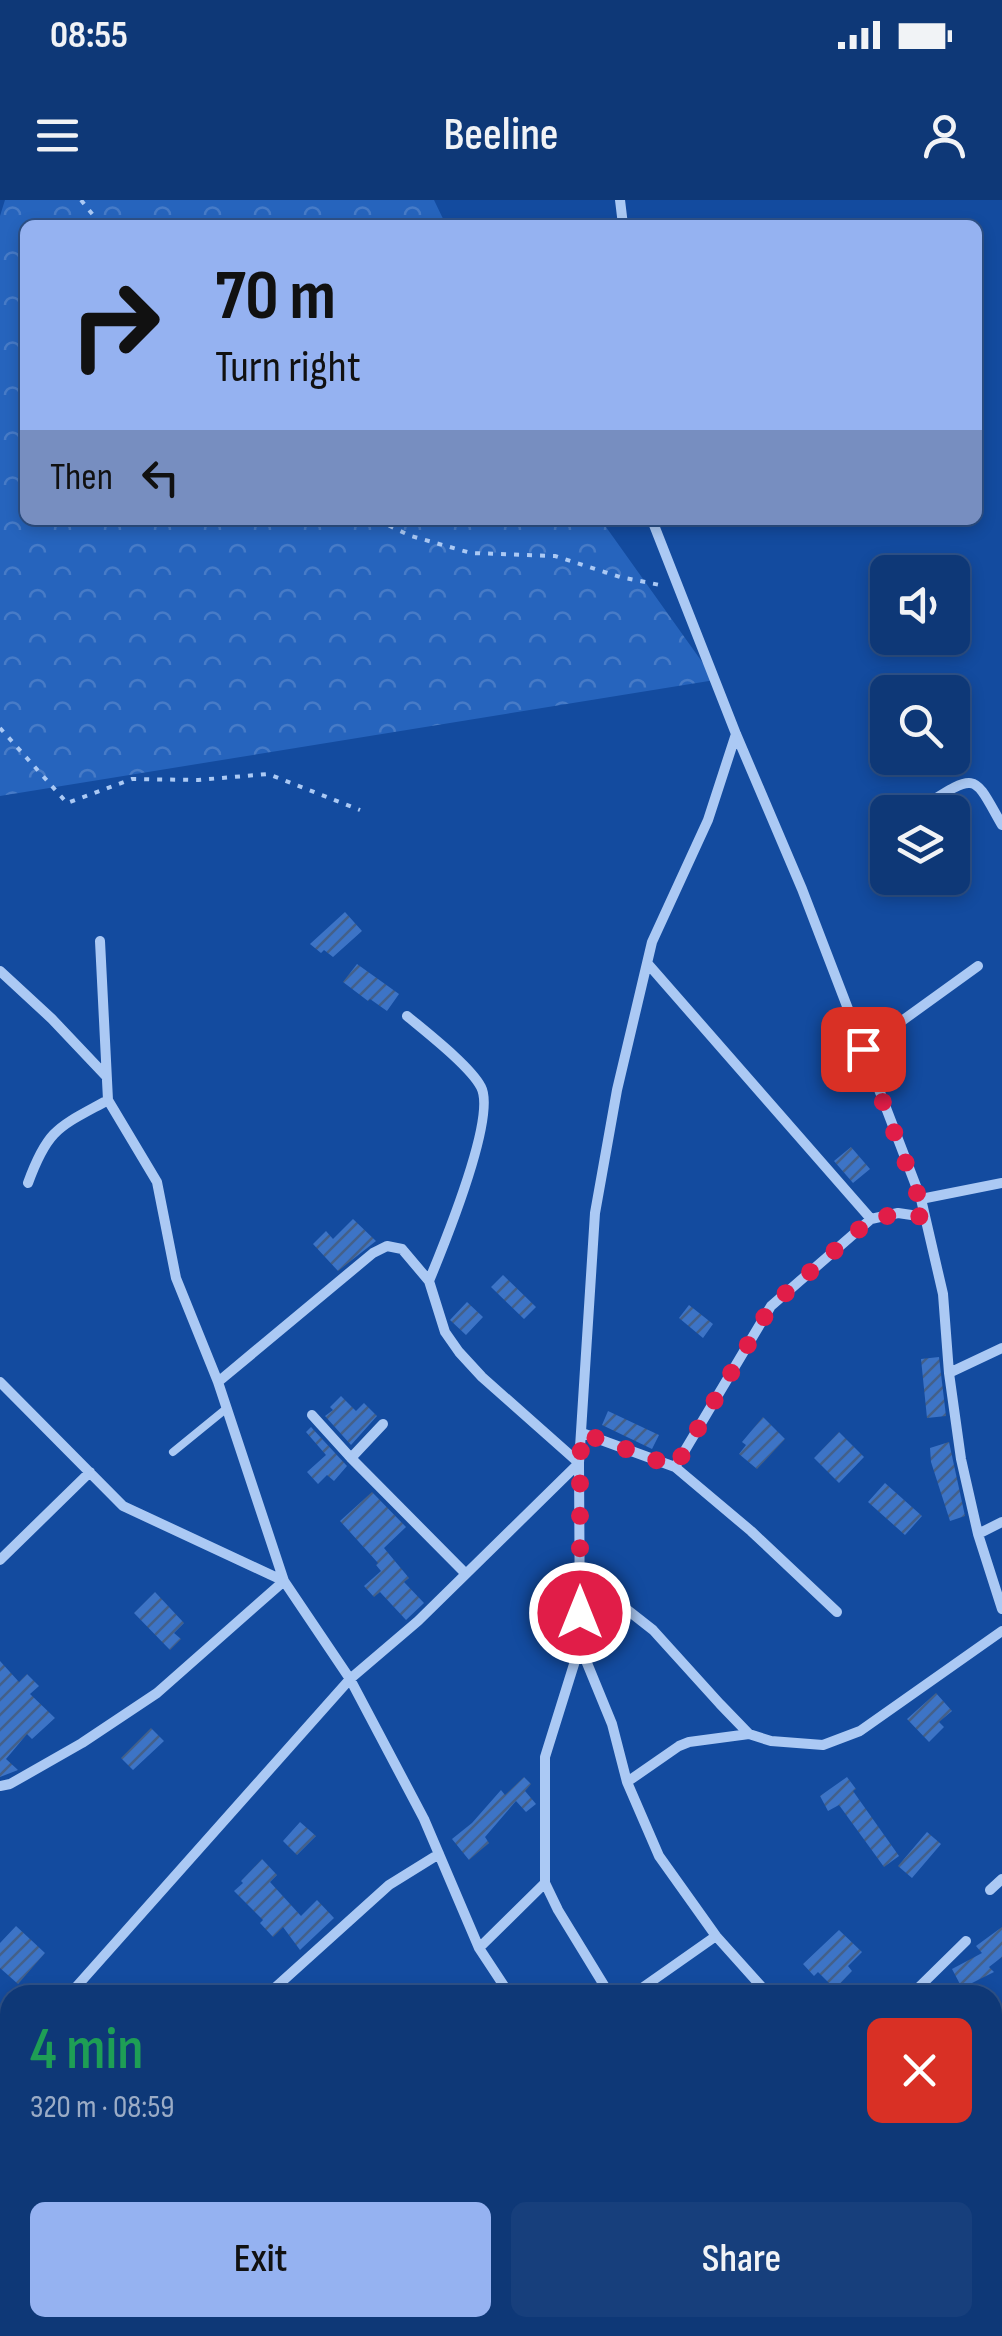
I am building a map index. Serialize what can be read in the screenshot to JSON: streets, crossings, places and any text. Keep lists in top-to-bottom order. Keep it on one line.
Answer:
{"page":{"status":"08:55","header":"Beeline","turn":["70 m","Turn right"],"then":"Then","heading":["4 min","320 m · 08:59"],"buttons":["Exit","Share"]}}
